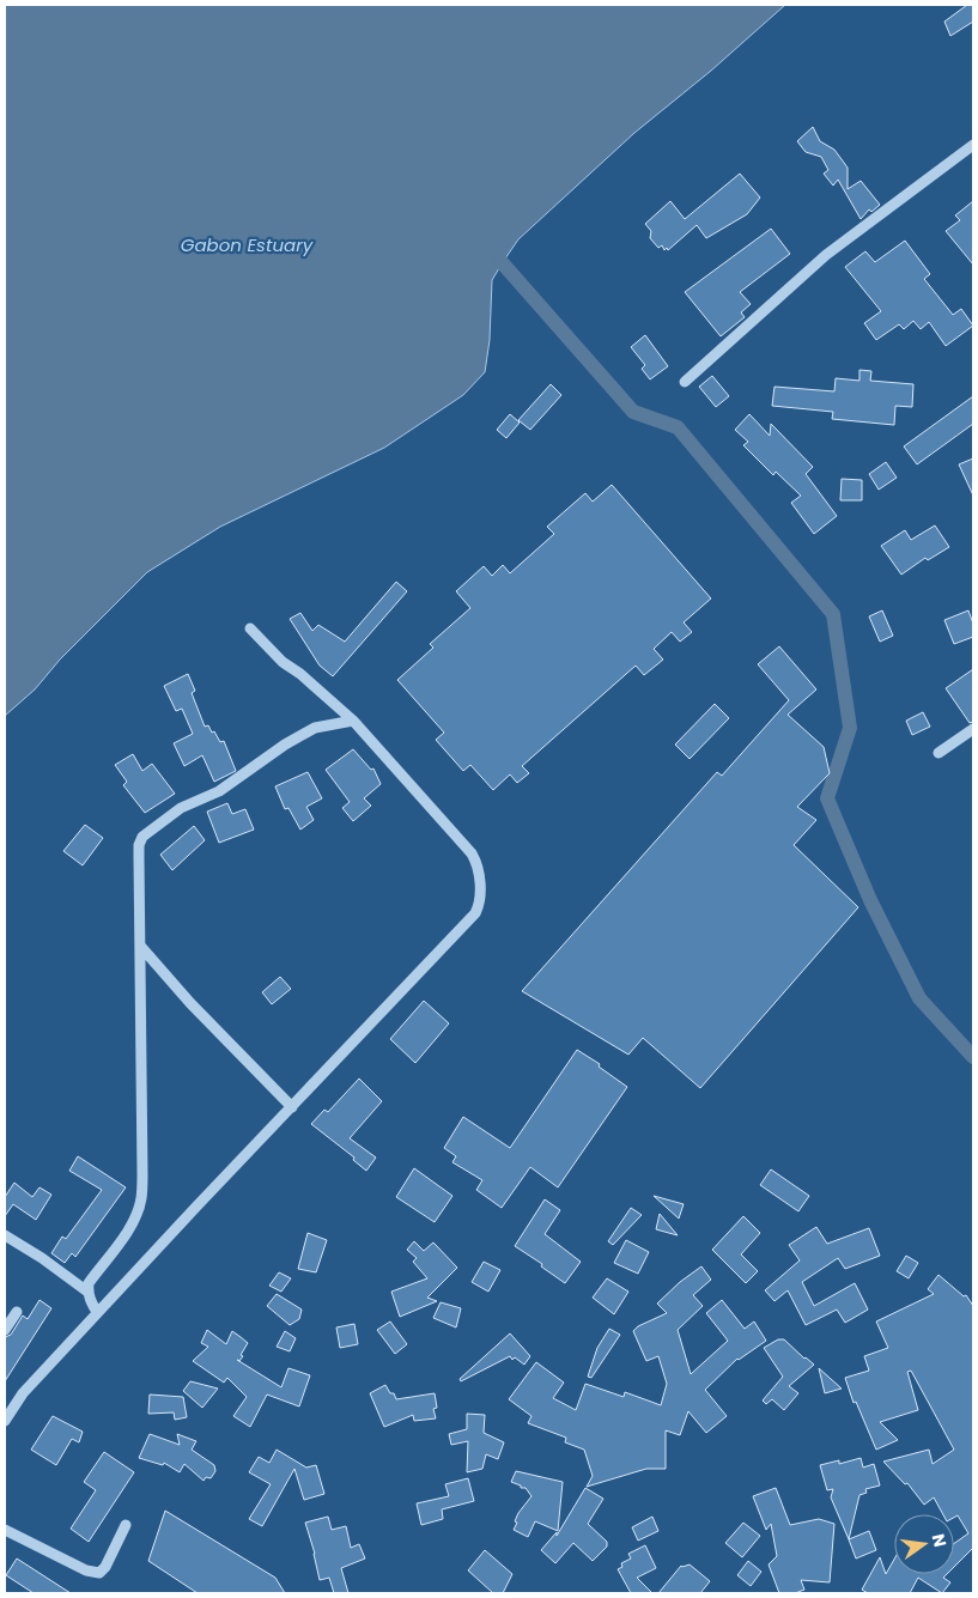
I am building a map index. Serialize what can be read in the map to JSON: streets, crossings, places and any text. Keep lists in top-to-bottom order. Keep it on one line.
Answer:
{"water":["Gabon Estuary"],"north":"right"}
